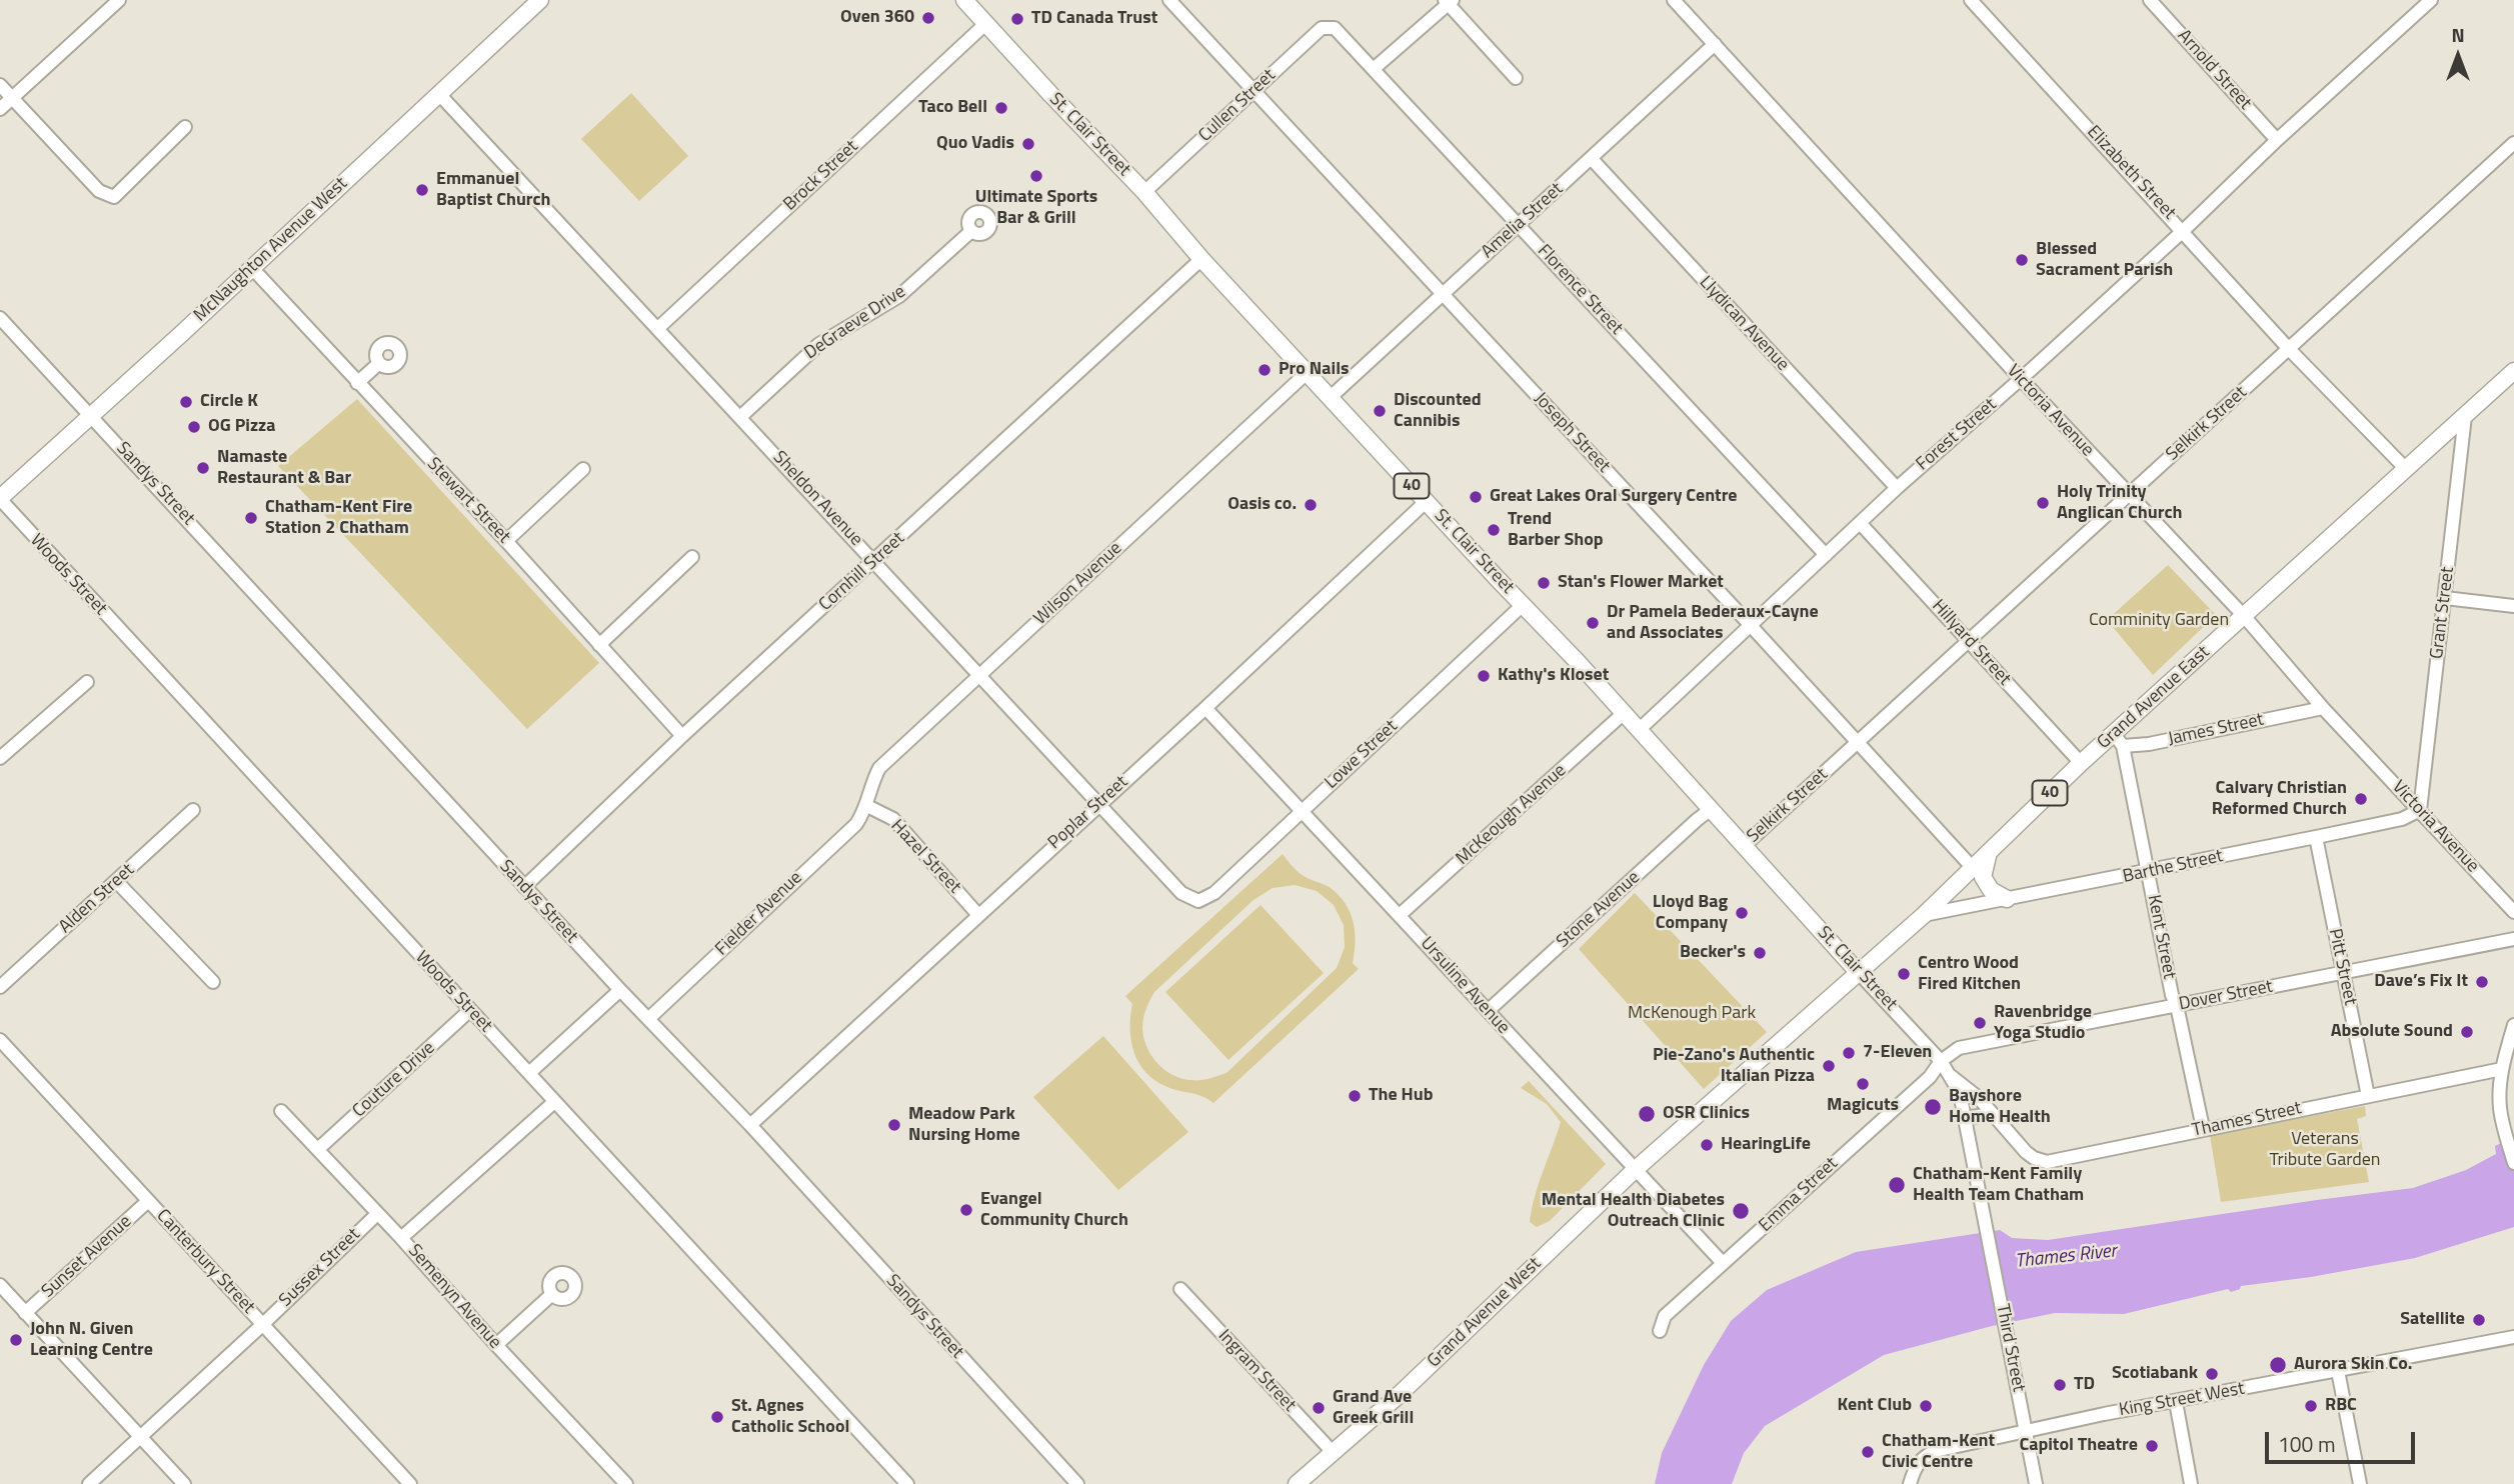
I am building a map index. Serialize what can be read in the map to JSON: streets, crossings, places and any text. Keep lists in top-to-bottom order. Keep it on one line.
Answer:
{"streets":{"main road":["St. Clair Street","McNaughton Avenue West","40","Grand Avenue East","Grand Avenue West"],"street":["Arnold Street","Cullen Street","Elizabeth Street","Brock Street","Amelia Street","Florence Street","DeGraeve Drive","Llydican Avenue","Victoria Avenue","Selkirk Street","Joseph Street","Forest Street","Sandys Street","Sheldon Avenue","Stewart Street","Cornhill Street","Woods Street","Wilson Avenue","Grant Street","Hillyard Street","James Street","Lowe Street","Poplar Street","McKeough Avenue","Hazel Street","Barthe Street","Alden Street","Stone Avenue","Fielder Avenue","Kent Street","Pitt Street","Ursuline Avenue","Dover Street","Couture Drive","Thames Street","Emma Street","Sunset Avenue","Canterbury Street","Sussex Street","Semenyn Avenue","Third Street","Ingram Street","King Street West"]},"crossings":[["Arnold Street","Forest Street"],["Cullen Street","St. Clair Street"],["Cullen Street","Florence Street"],["Cullen Street","Joseph Street"],["St. Clair Street","Brock Street"],["St. Clair Street","Amelia Street"],["St. Clair Street","Selkirk Street"],["St. Clair Street","Forest Street"],["St. Clair Street","Cornhill Street"],["St. Clair Street","Wilson Avenue"],["St. Clair Street","Grand Avenue East"],["St. Clair Street","Lowe Street"],["St. Clair Street","Poplar Street"],["St. Clair Street","McKeough Avenue"],["St. Clair Street","Stone Avenue"],["St. Clair Street","Dover Street"],["St. Clair Street","Thames Street"],["St. Clair Street","Emma Street"],["St. Clair Street","Grand Avenue West"],["St. Clair Street","Third Street"],["Elizabeth Street","Selkirk Street"],["Elizabeth Street","Forest Street"],["Elizabeth Street","Grand Avenue East"],["Brock Street","Sheldon Avenue"],["Amelia Street","Florence Street"],["Amelia Street","Llydican Avenue"],["Amelia Street","Victoria Avenue"],["Amelia Street","Joseph Street"],["McNaughton Avenue West","Sandys Street"],["McNaughton Avenue West","Sheldon Avenue"],["McNaughton Avenue West","Stewart Street"],["McNaughton Avenue West","Woods Street"],["Florence Street","Forest Street"],["DeGraeve Drive","Sheldon Avenue"],["Llydican Avenue","Forest Street"],["Victoria Avenue","Selkirk Street"],["Victoria Avenue","Forest Street"],["Victoria Avenue","Grant Street"],["Victoria Avenue","Grand Avenue East"],["Victoria Avenue","James Street"],["Victoria Avenue","Barthe Street"],["Selkirk Street","Joseph Street"],["Selkirk Street","Hillyard Street"],["Joseph Street","Forest Street"],["Joseph Street","Grand Avenue East"],["Forest Street","Hillyard Street"],["Sandys Street","Cornhill Street"],["Sandys Street","Poplar Street"],["Sandys Street","Fielder Avenue"],["Sheldon Avenue","Cornhill Street"],["Sheldon Avenue","Wilson Avenue"],["Sheldon Avenue","Lowe Street"],["Sheldon Avenue","Poplar Street"],["Stewart Street","Cornhill Street"],["Woods Street","Couture Drive"],["Wilson Avenue","Hazel Street"],["Wilson Avenue","Fielder Avenue"],["Grant Street","Grand Avenue East"],["Grant Street","Barthe Street"],["Hillyard Street","Grand Avenue East"],["Grand Avenue East","James Street"],["Grand Avenue East","Barthe Street"],["Grand Avenue East","Kent Street"],["Grand Avenue East","Grand Avenue West"],["James Street","Kent Street"],["Lowe Street","Ursuline Avenue"],["Poplar Street","Hazel Street"],["Poplar Street","Ursuline Avenue"],["McKeough Avenue","Ursuline Avenue"],["Hazel Street","Fielder Avenue"],["Barthe Street","Kent Street"],["Barthe Street","Pitt Street"],["Stone Avenue","Ursuline Avenue"],["Kent Street","Dover Street"],["Kent Street","Thames Street"],["Pitt Street","Dover Street"],["Pitt Street","Thames Street"],["Ursuline Avenue","Emma Street"],["Ursuline Avenue","Grand Avenue West"],["Dover Street","Emma Street"],["Couture Drive","Semenyn Avenue"],["Thames Street","Third Street"],["Sunset Avenue","Canterbury Street"],["Canterbury Street","Sussex Street"],["Sussex Street","Semenyn Avenue"],["Grand Avenue West","Ingram Street"],["Third Street","King Street West"]],"water":["Thames River"],"parks":["Comminity Garden","McKenough Park","Veterans Tribute Garden"],"places":["Oven 360","TD Canada Trust","Taco Bell","Quo Vadis","Ultimate Sports Bar & Grill","Emmanuel Baptist Church","Blessed Sacrament Parish","Pro Nails","Circle K","Discounted Cannibis","OG Pizza","Namaste Restaurant & Bar","Great Lakes Oral Surgery Centre","Holy Trinity Anglican Church","Oasis co.","Chatham-Kent Fire Station 2 Chatham","Trend Barber Shop","Stan's Flower Market","Dr Pamela Bederaux-Cayne and Associates","Kathy's Kloset","Calvary Christian Reformed Church","Lloyd Bag Company","Becker's","Centro Wood Fired Kitchen","Dave’s Fix It","Ravenbridge Yoga Studio","Absolute Sound","7-Eleven","Pie-Zano's Authentic Italian Pizza","Magicuts","The Hub","Bayshore Home Health","OSR Clinics","Meadow Park Nursing Home","HearingLife","Chatham-Kent Family Health Team Chatham","Evangel Community Church","Mental Health Diabetes Outreach Clinic","Satellite","John N. Given Learning Centre","Aurora Skin Co.","Scotiabank","TD","Kent Club","RBC","Grand Ave Greek Grill","St. Agnes Catholic School","Capitol Theatre","Chatham-Kent Civic Centre"],"scale_bar":"100 m","north":"top"}
